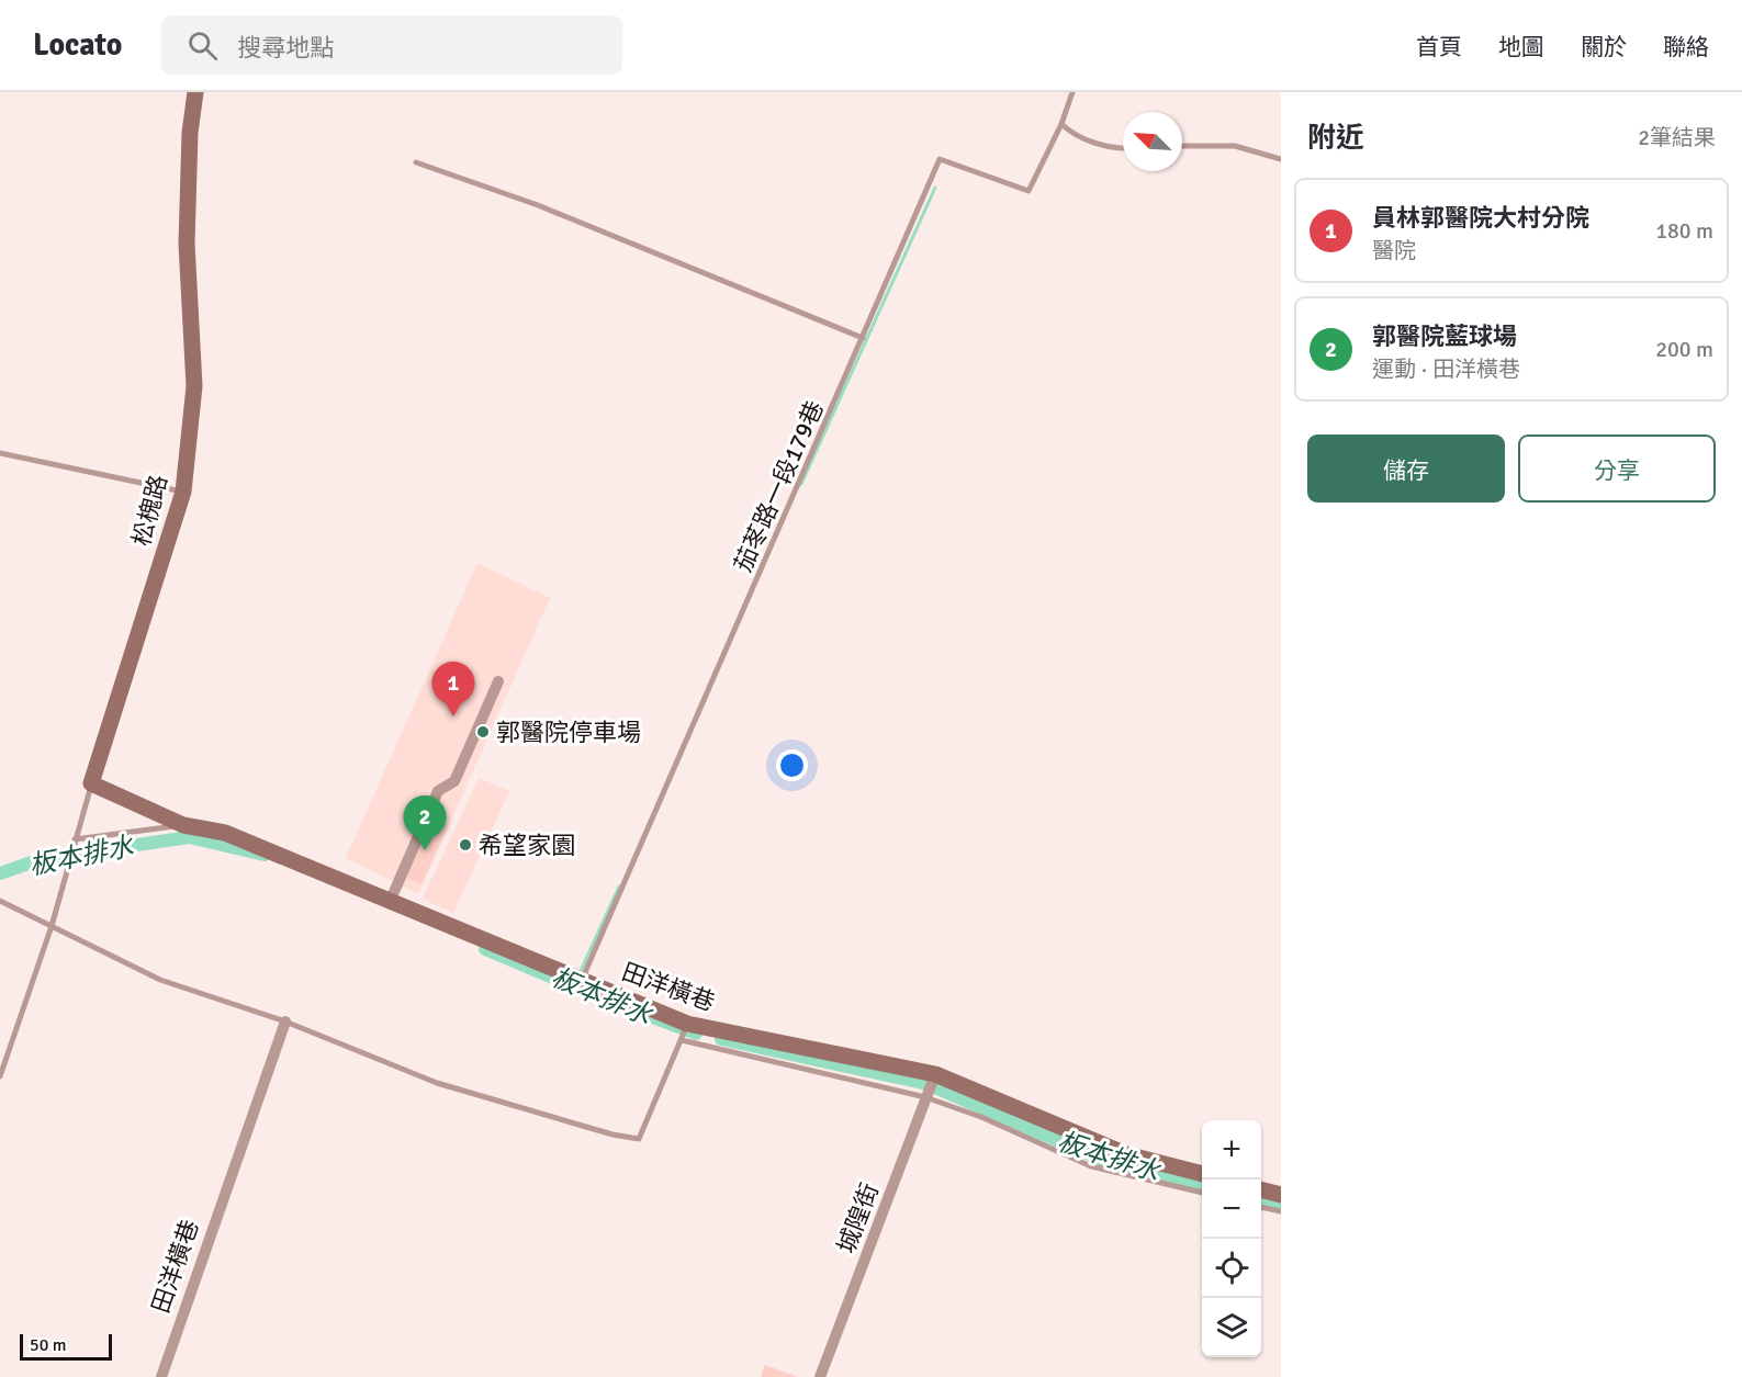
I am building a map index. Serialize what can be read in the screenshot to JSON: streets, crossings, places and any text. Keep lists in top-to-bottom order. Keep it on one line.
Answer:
{"streets":{"street":["松槐路","田洋橫巷","城隍街"],"lane":["茄苳路一段179巷"]},"crossings":[["茄苳路一段179巷","田洋橫巷"],["松槐路","田洋橫巷"],["田洋橫巷","城隍街"]],"water":["板本排水"],"places":["郭醫院停車場","希望家園"],"scale_bar":"50 m","north":"top left","page":{"header":"Locato","search":"搜尋地點","nav":["首頁","地圖","關於","聯絡"],"heading":["附近","2筆結果"],"list":[{"mark":"1","name":"員林郭醫院大村分院","note":"醫院","value":"180 m"},{"mark":"2","name":"郭醫院藍球場","note":"運動 · 田洋橫巷","value":"200 m"}],"buttons":["儲存","分享"],"pins":["1","2"],"map_buttons":["+","−"],"scale":"50 m"}}
